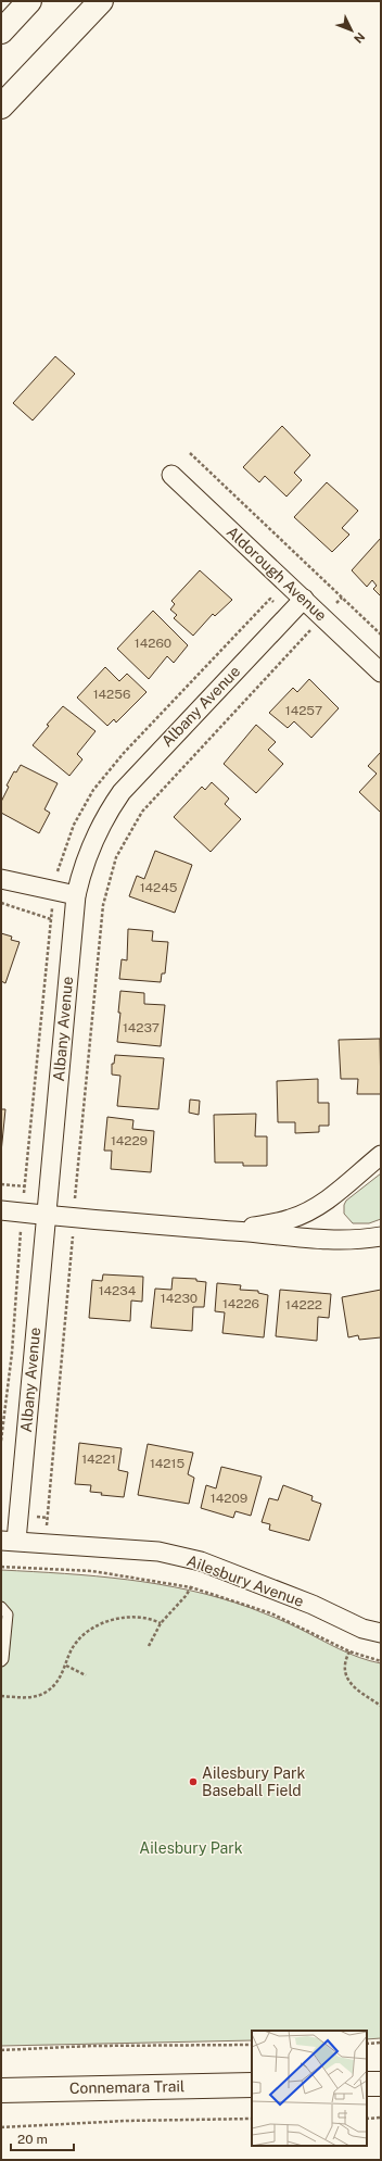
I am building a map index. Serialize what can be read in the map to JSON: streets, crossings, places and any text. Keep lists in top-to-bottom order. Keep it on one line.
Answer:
{"streets":{"main road":["Connemara Trail"],"street":["Aldorough Avenue","Albany Avenue","Ailesbury Avenue"]},"crossings":[["Aldorough Avenue","Albany Avenue"],["Albany Avenue","Ailesbury Avenue"]],"parks":["Ailesbury Park"],"places":["Ailesbury Park Baseball Field"],"house_numbers":["14260","14256","14257","14245","14237","14229","14234","14230","14226","14222","14221","14215","14209"],"scale_bar":"20 m","north":"bottom right"}
